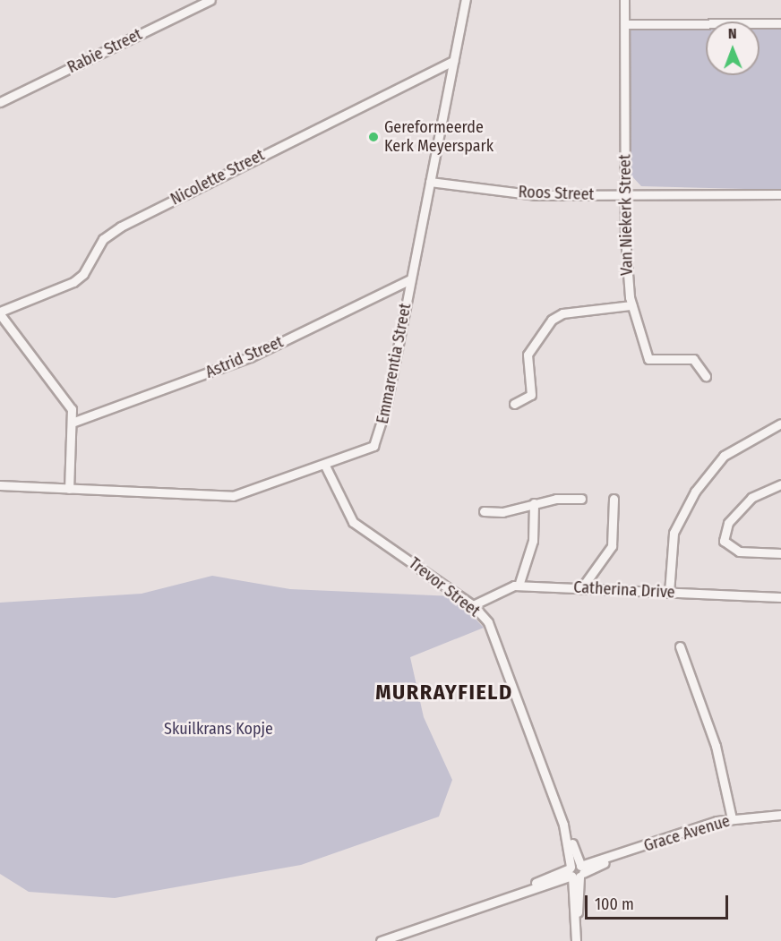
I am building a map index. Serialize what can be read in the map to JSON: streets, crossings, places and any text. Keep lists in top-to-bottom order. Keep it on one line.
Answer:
{"streets":{"street":["Rabie Street","Nicolette Street","Roos Street","Van Niekerk Street","Astrid Street","Emmarentia Street","Trevor Street","Catherina Drive","Grace Avenue"]},"crossings":[["Nicolette Street","Emmarentia Street"],["Roos Street","Van Niekerk Street"],["Roos Street","Emmarentia Street"],["Astrid Street","Emmarentia Street"],["Emmarentia Street","Trevor Street"],["Trevor Street","Catherina Drive"],["Trevor Street","Grace Avenue"]],"districts":["MURRAYFIELD"],"parks":["Skuilkrans Kopje"],"places":["Gereformeerde Kerk Meyerspark"],"scale_bar":"100 m","north":"top"}
